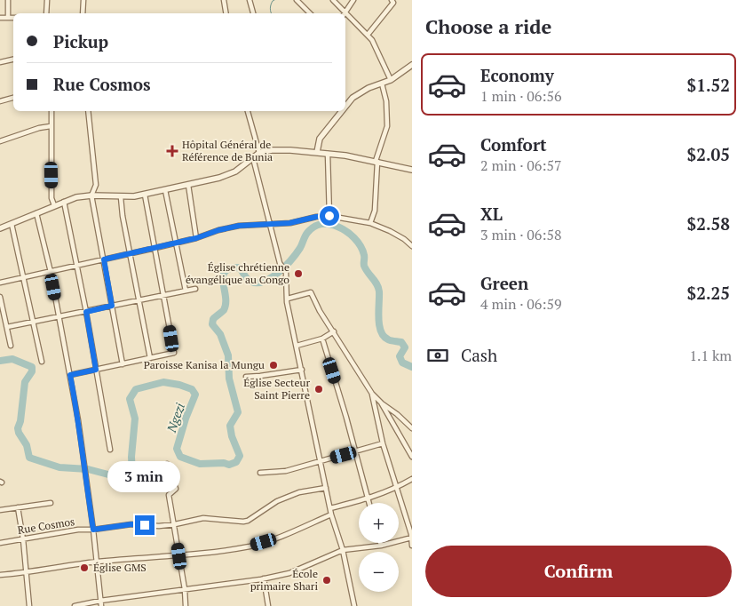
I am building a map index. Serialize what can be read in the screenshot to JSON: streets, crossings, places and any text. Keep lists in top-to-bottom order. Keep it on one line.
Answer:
{"streets":{"street":["Rue Cosmos"]},"water":["Ngezi"],"places":{"health":["Hôpital Général de Référence de Bunia"],"other":["Église chrétienne évangélique au Congo","Paroisse Kanisa la Mungu","Église Secteur Saint Pierre","Église GMS","École primaire Shari"]},"page":{"heading":"Choose a ride","banner":["Pickup","Rue Cosmos"],"list":[{"name":"Economy","note":"1 min · 06:56","value":"$1.52"},{"name":"Comfort","note":"2 min · 06:57","value":"$2.05"},{"name":"XL","note":"3 min · 06:58","value":"$2.58"},{"name":"Green","note":"4 min · 06:59","value":"$2.25"}],"pay":["Cash","1.1 km"],"bubble":"3 min","map_buttons":["+","−"],"buttons":"Confirm"}}
